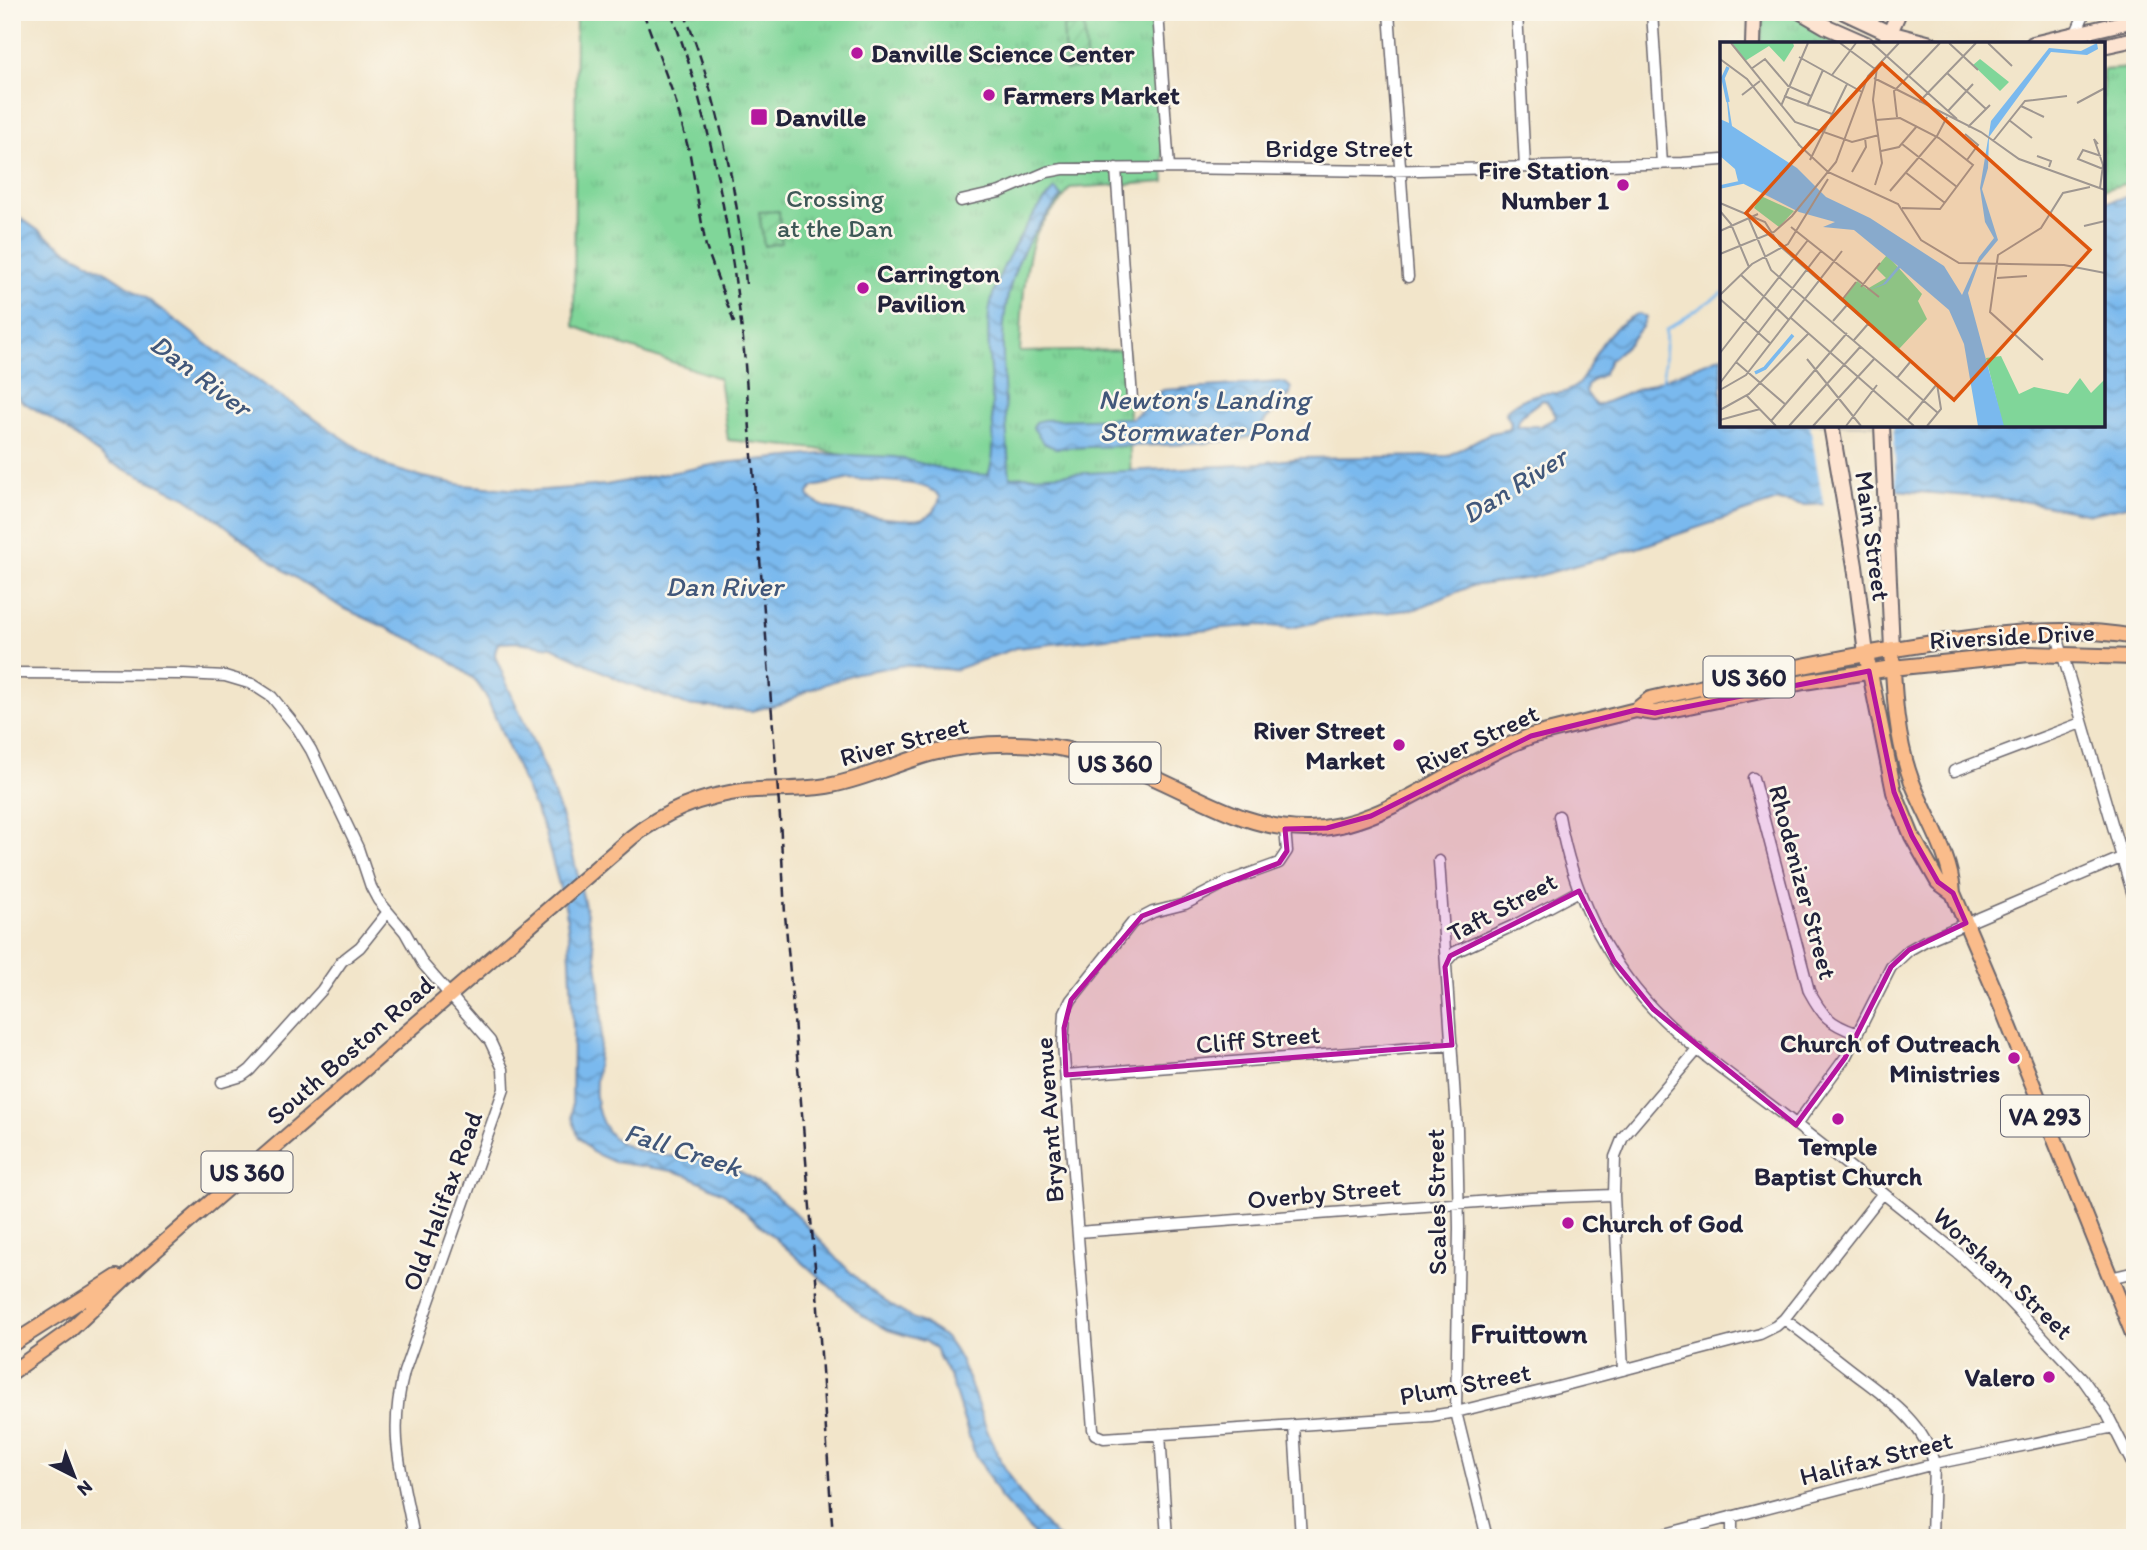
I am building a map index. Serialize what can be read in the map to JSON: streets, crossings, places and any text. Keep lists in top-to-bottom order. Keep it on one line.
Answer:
{"streets":{"main road":["Main Street","Riverside Drive","US 360","River Street","South Boston Road","VA 293"],"street":["Bridge Street","Rhodenizer Street","Taft Street","Cliff Street","Bryant Avenue","Overby Street","Old Halifax Road","Scales Street","Worsham Street","Plum Street","Halifax Street"]},"crossings":[["Main Street","Riverside Drive"],["Main Street","River Street"],["Main Street","VA 293"],["Riverside Drive","River Street"],["Riverside Drive","VA 293"],["River Street","South Boston Road"],["River Street","VA 293"],["River Street","Bryant Avenue"],["Taft Street","Scales Street"],["Taft Street","Worsham Street"],["Cliff Street","Bryant Avenue"],["Cliff Street","Scales Street"],["South Boston Road","Old Halifax Road"],["Bryant Avenue","Overby Street"],["Bryant Avenue","Plum Street"],["Overby Street","Scales Street"],["Scales Street","Plum Street"],["Worsham Street","Plum Street"],["Worsham Street","Halifax Street"]],"districts":["Fruittown"],"water":["Dan River","Newton's Landing Stormwater Pond","Fall Creek"],"parks":["Crossing at the Dan"],"places":{"other":["Danville Science Center","Farmers Market","Fire Station Number 1","Carrington Pavilion","River Street Market","Church of Outreach Ministries","Temple Baptist Church","Church of God","Valero"],"transit":["Danville"]},"north":"bottom right"}
